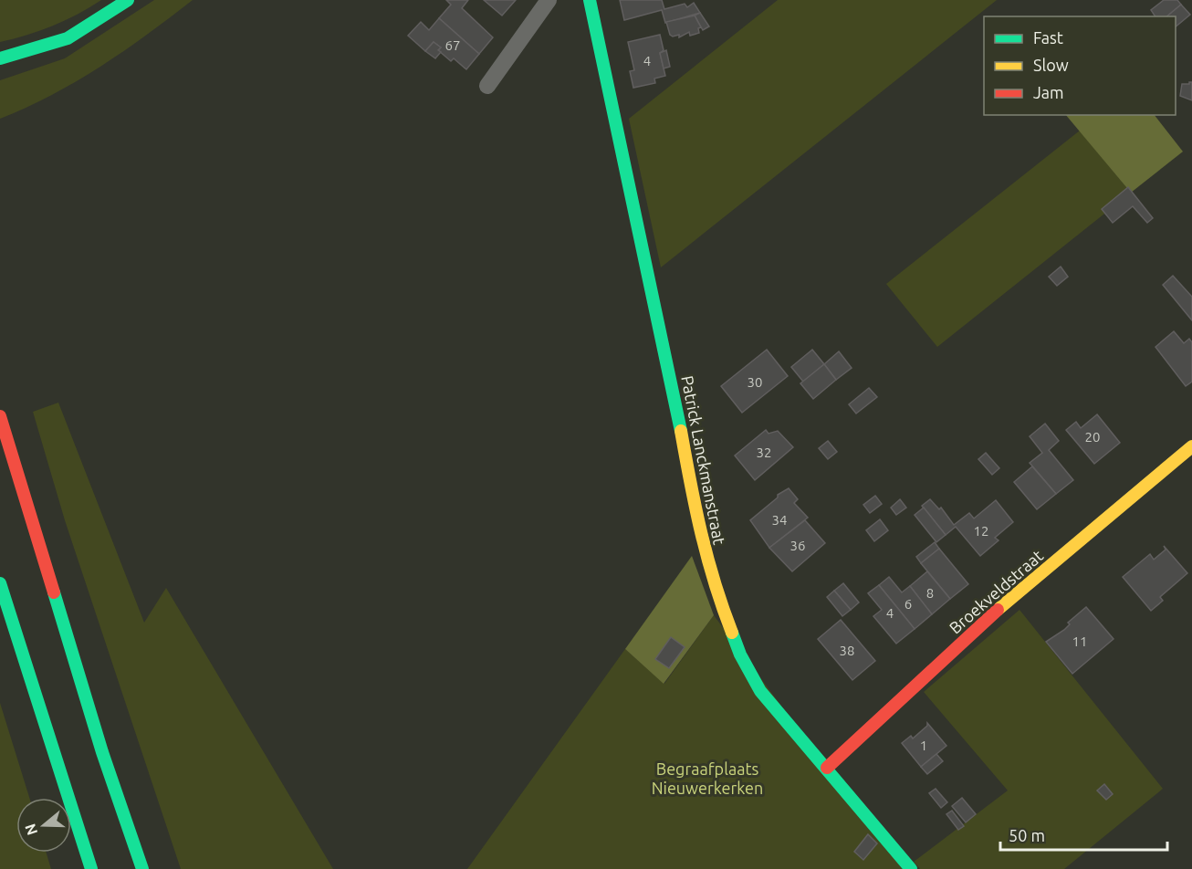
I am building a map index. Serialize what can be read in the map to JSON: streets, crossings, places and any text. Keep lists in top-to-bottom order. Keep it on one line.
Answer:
{"streets":{"main road":["Patrick Lanckmanstraat","Broekveldstraat"]},"crossings":[["Patrick Lanckmanstraat","Broekveldstraat"]],"parks":["Begraafplaats Nieuwerkerken"],"house_numbers":["67","4","30","20","32","34","12","36","8","6","4","11","38","1"],"legend":["Fast","Slow","Jam"],"scale_bar":"50 m","north":"left"}
